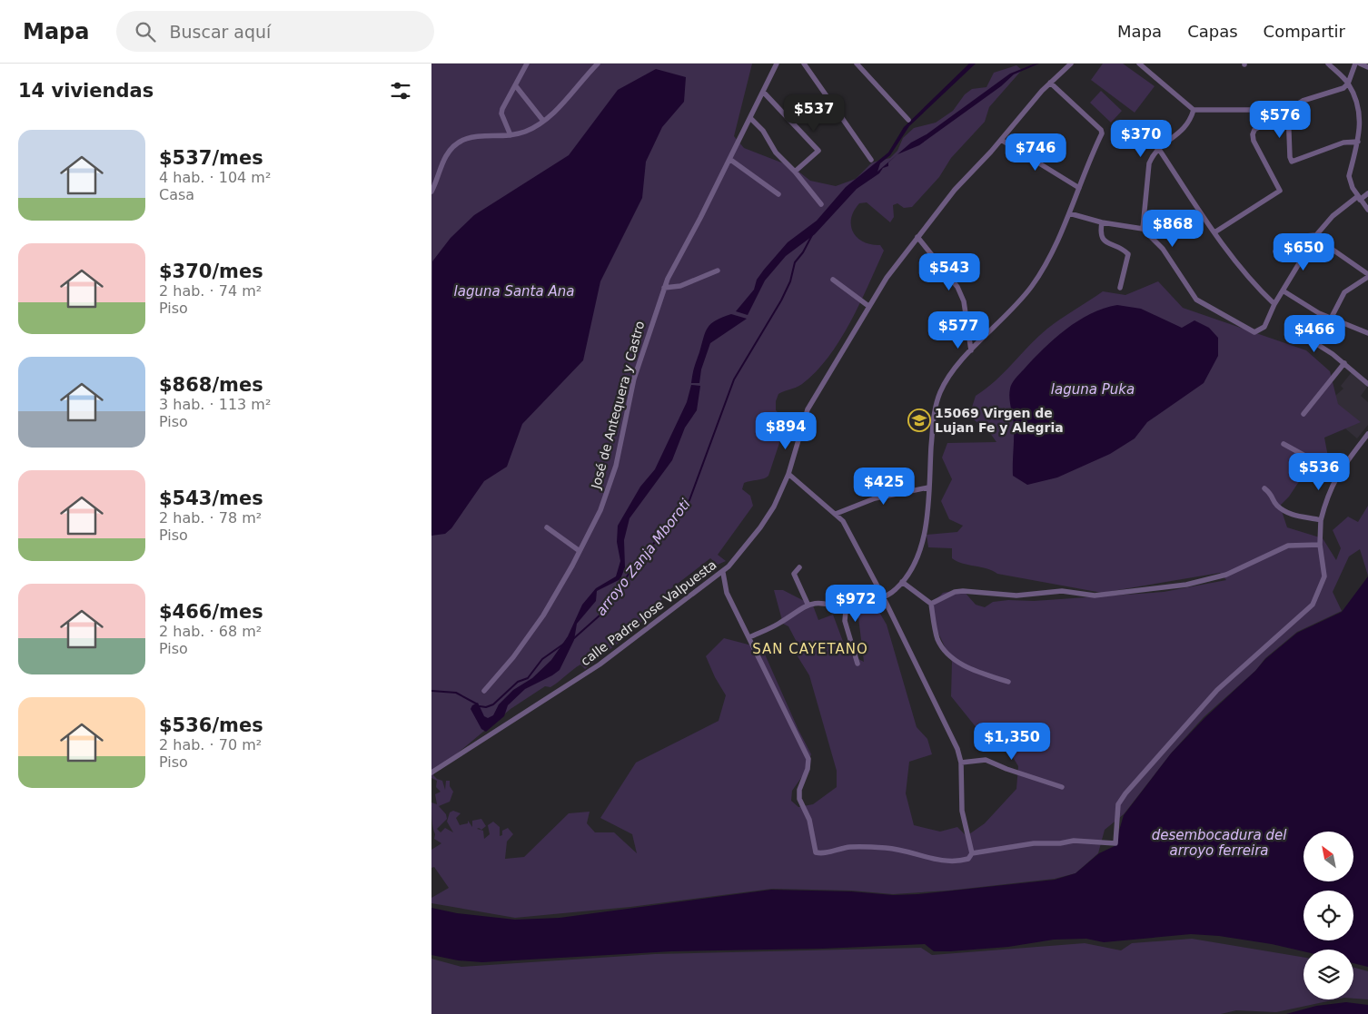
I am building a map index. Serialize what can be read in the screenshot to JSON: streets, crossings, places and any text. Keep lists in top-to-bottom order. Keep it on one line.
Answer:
{"streets":{"street":["José de Antequera y Castro","calle Padre Jose Valpuesta"]},"districts":["SAN CAYETANO"],"water":["laguna Santa Ana","laguna Puka","arroyo Zanja Mboroti","desembocadura del arroyo ferreira"],"places":{"school or university":["15069 Virgen de Lujan Fe y Alegria"]},"north":"top left","page":{"header":"Mapa","search":"Buscar aquí","nav":["Mapa","Capas","Compartir"],"heading":"14 viviendas","price":["$537","$576","$370","$746","$868","$650","$543","$577","$466","$894","$536","$425","$972","$1,350"],"list":[{"name":"$537/mes","note":"4 hab. · 104 m² · Casa"},{"name":"$370/mes","note":"2 hab. · 74 m² · Piso"},{"name":"$868/mes","note":"3 hab. · 113 m² · Piso"},{"name":"$543/mes","note":"2 hab. · 78 m² · Piso"},{"name":"$466/mes","note":"2 hab. · 68 m² · Piso"},{"name":"$536/mes","note":"2 hab. · 70 m² · Piso"}]}}
